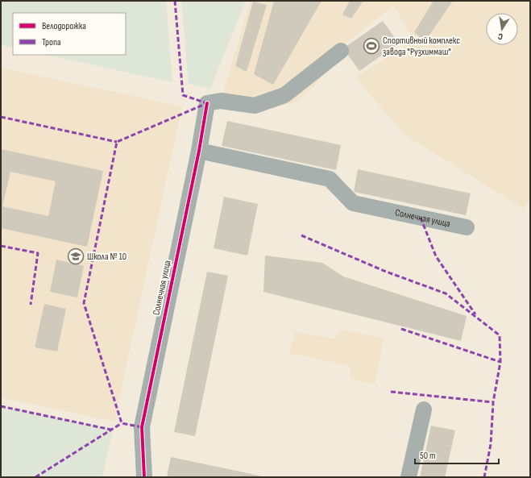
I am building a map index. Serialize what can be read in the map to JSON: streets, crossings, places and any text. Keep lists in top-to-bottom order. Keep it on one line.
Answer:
{"streets":{"street":["Солнечная улица"]},"places":{"sports":["Спортивный комплекс завода \"Рузхиммаш\""],"school or university":["Школа № 10"]},"legend":["Велодорожка","Тропа"],"scale_bar":"50 m","north":"bottom"}
